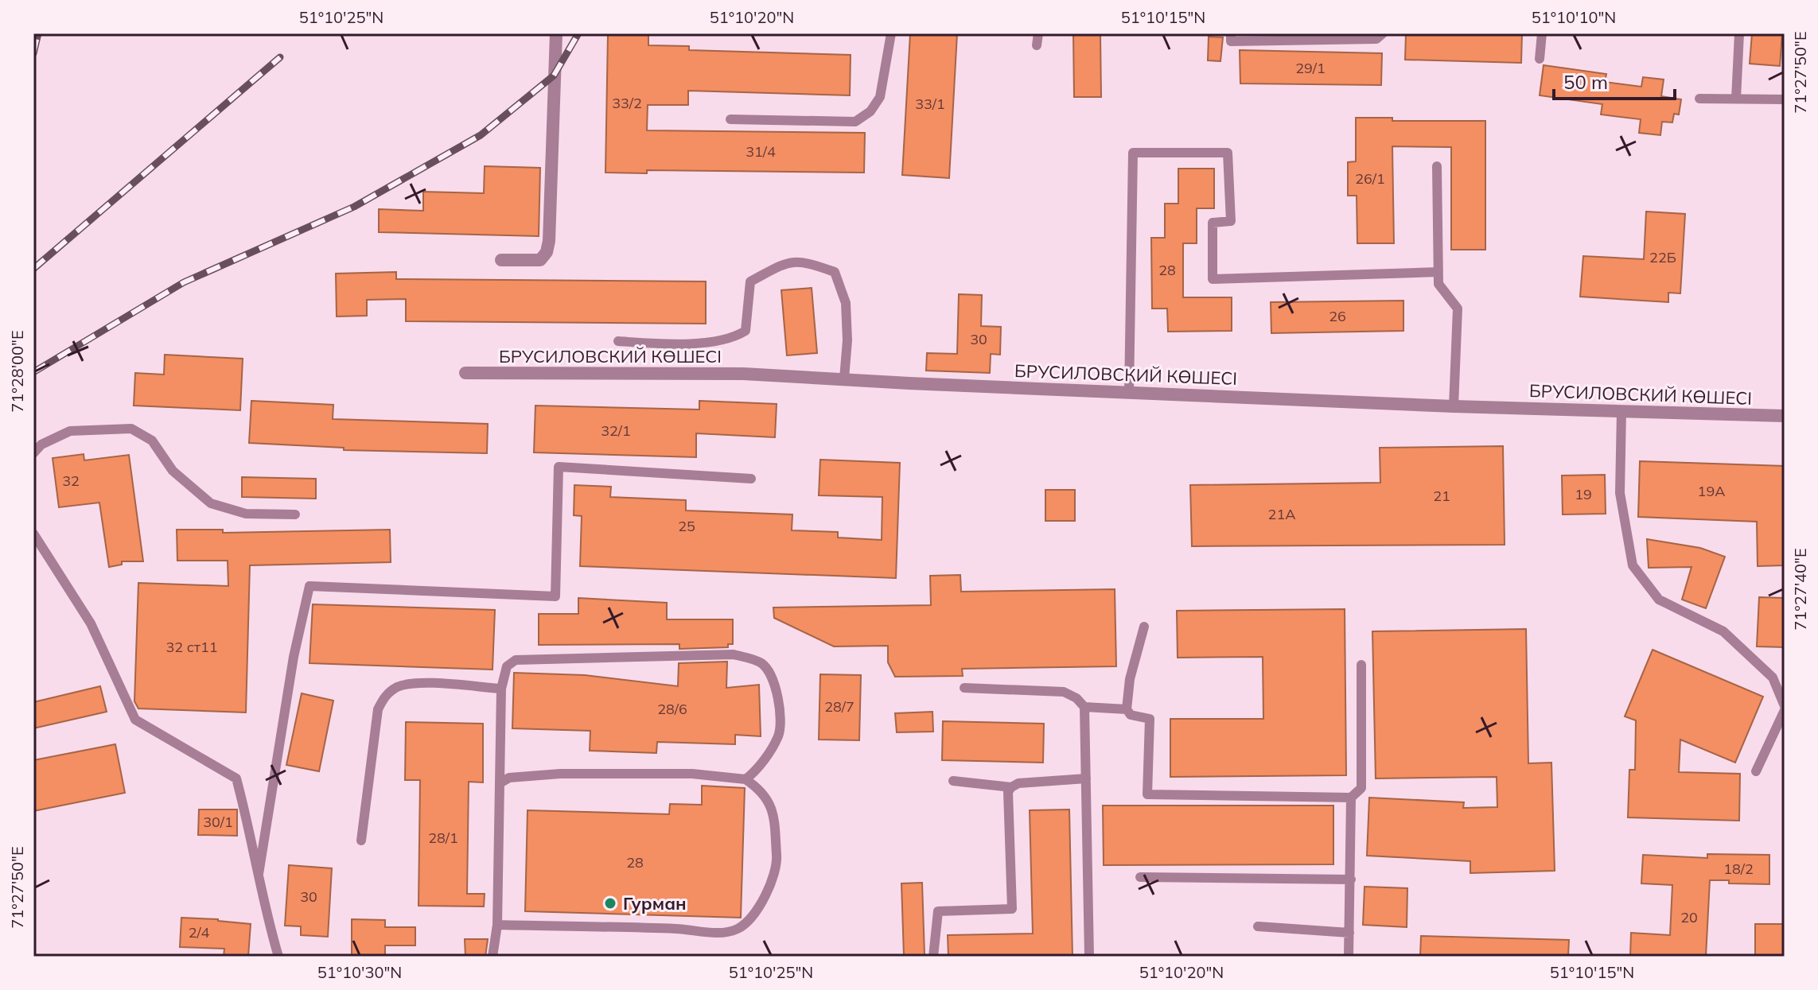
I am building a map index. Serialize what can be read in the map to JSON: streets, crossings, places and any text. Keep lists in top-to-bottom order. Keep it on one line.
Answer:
{"streets":{"street":["БРУСИЛОВСКИЙ КӨШЕСІ"]},"places":["Гурман"],"house_numbers":["29/1","33/2","33/1","31/4","26/1","22Б","28","26","30","32/1","32","19А","19","21","21А","25","32 ст11","28/7","28/6","30/1","28/1","28","18/2","30","20","2/4"],"scale_bar":"50 m","coordinates":["51°10'25\"N","51°10'20\"N","51°10'15\"N","51°10'10\"N","71°27'50\"E","71°28'00\"E","71°27'40\"E","51°10'30\"N"]}
